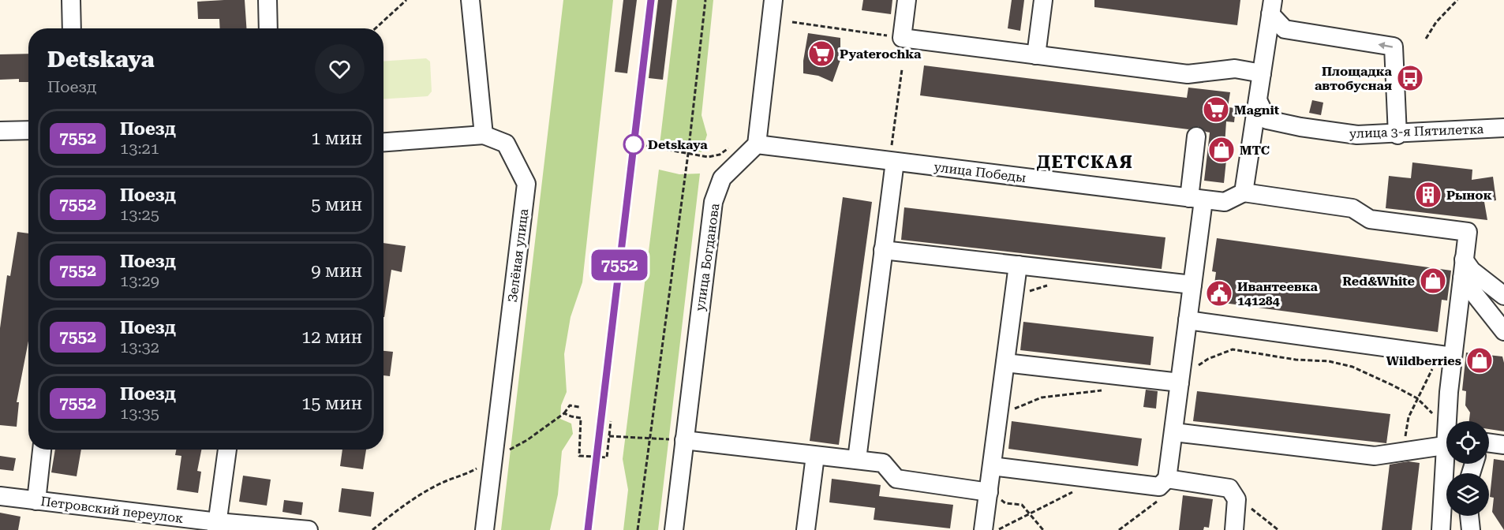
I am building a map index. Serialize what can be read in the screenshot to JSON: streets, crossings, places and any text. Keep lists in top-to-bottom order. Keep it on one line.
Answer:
{"streets":{"street":["улица 3-я Пятилетка","улица Победы","Зелёная улица","улица Богданова","Петровский переулок"]},"crossings":[["улица Победы","улица Богданова"]],"districts":["ДЕТСКАЯ"],"places":{"supermarket":["Pyaterochka","Magnit"],"bus stop":["Площадка автобусная"],"other":["Detskaya"],"shop":["МТС","Red&White","Wildberries"],"building":["Рынок"],"public building":["Ивантеевка 141284"]},"page":{"on_map":"7552","heading":["Detskaya","Поезд"],"list":[{"mark":"7552","name":"Поезд","note":"13:21","value":"1 мин"},{"mark":"7552","name":"Поезд","note":"13:25","value":"5 мин"},{"mark":"7552","name":"Поезд","note":"13:29","value":"9 мин"},{"mark":"7552","name":"Поезд","note":"13:32","value":"12 мин"},{"mark":"7552","name":"Поезд","note":"13:35","value":"15 мин"}]}}
